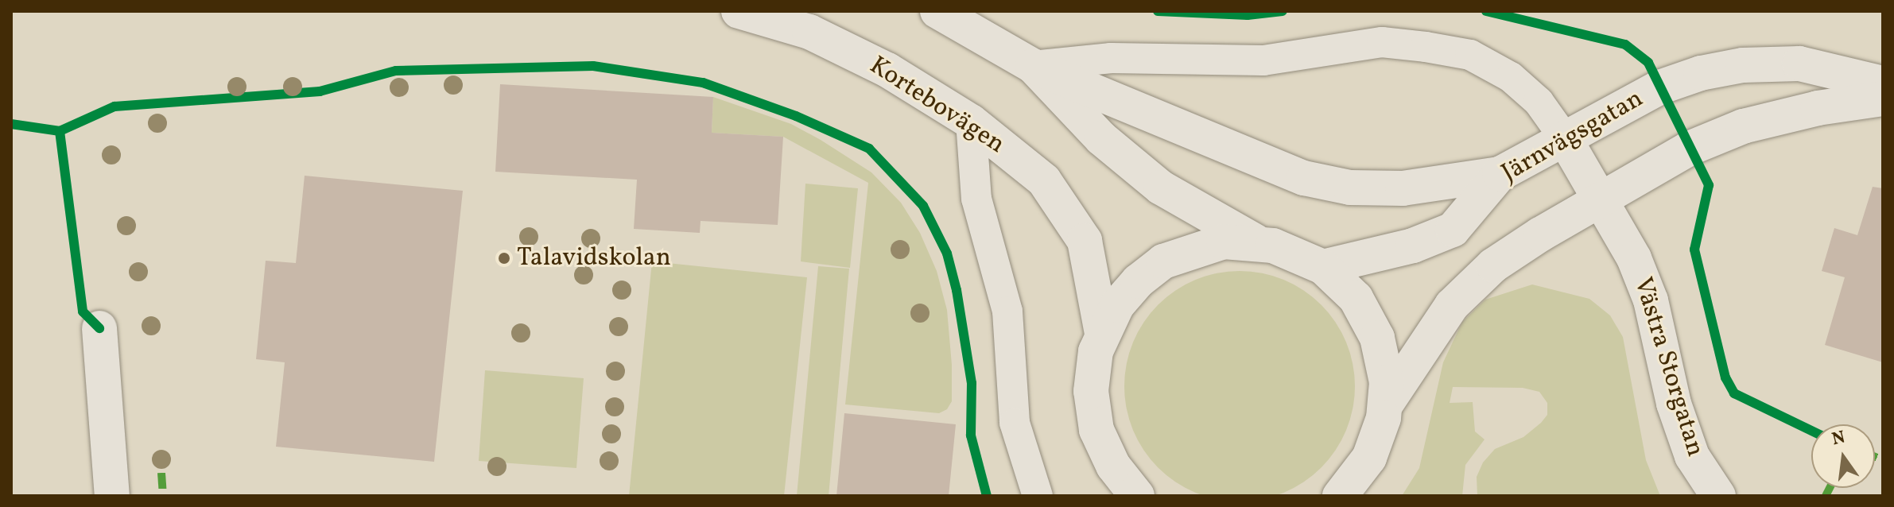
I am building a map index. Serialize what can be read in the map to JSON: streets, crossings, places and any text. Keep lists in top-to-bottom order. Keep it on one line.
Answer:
{"streets":{"street":["Kortebovägen","Järnvägsgatan","Västra Storgatan"]},"crossings":[["Järnvägsgatan","Västra Storgatan"]],"places":["Talavidskolan"],"north":"top"}
